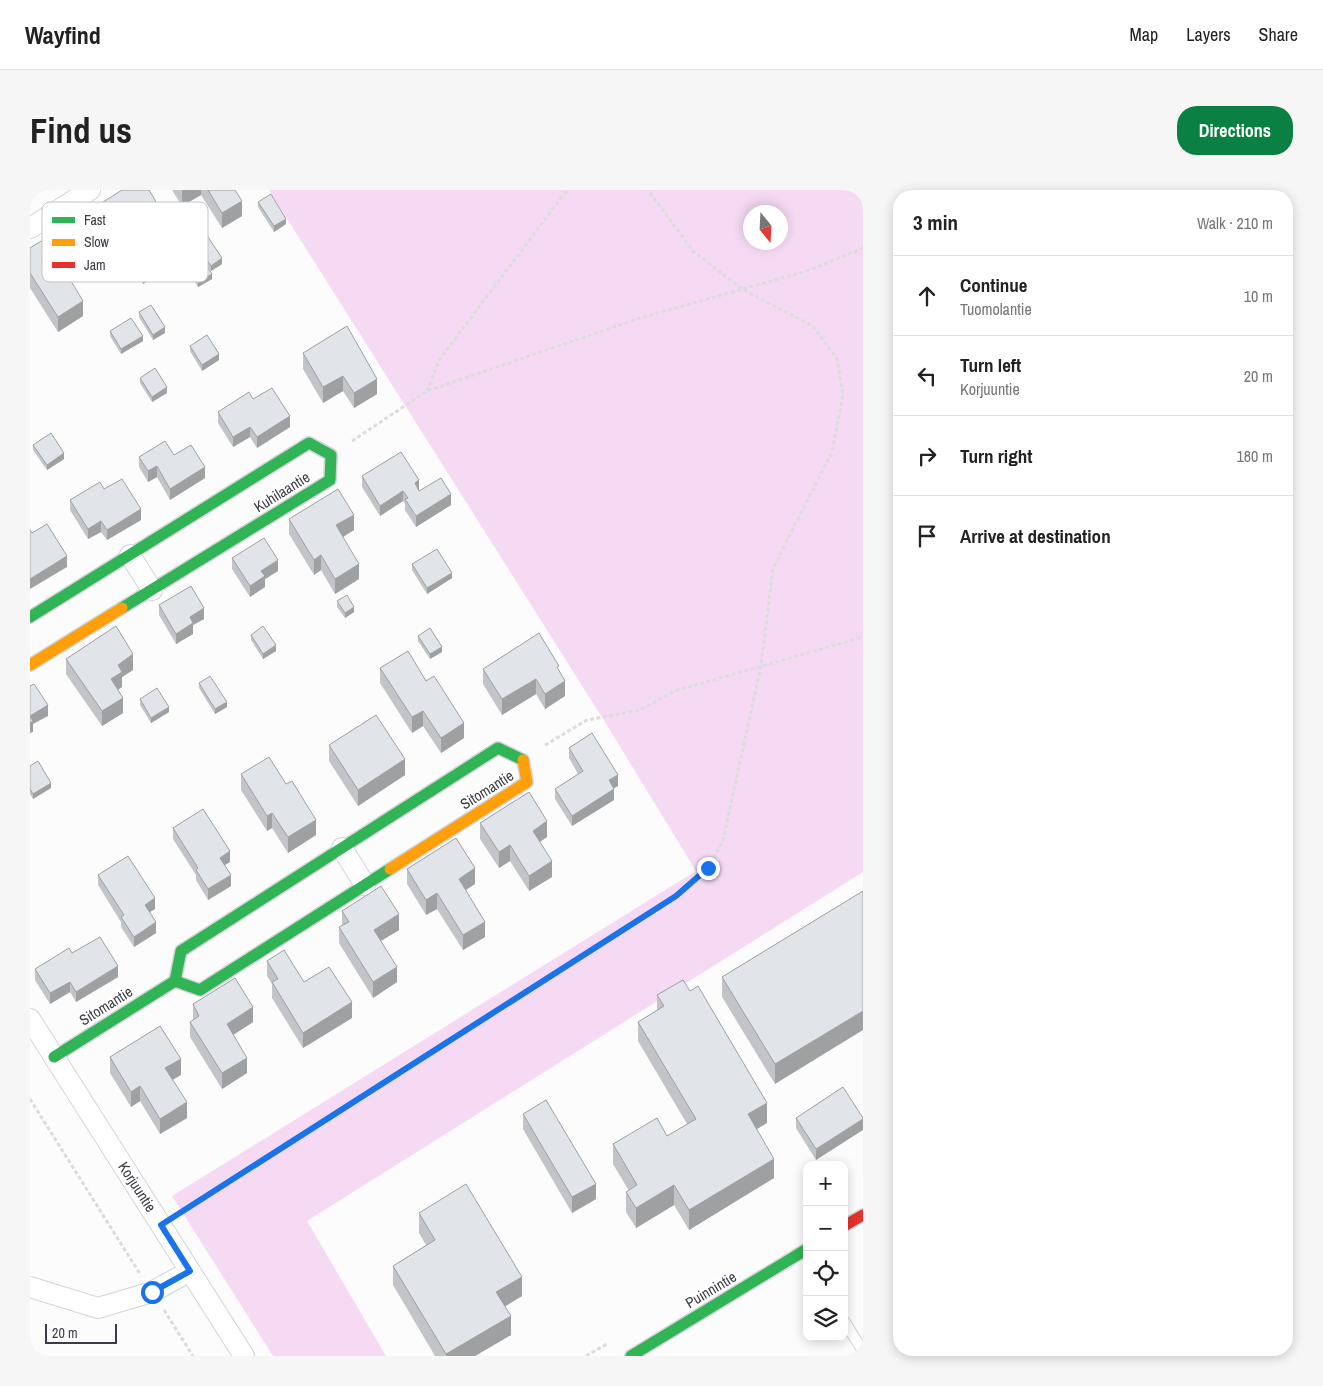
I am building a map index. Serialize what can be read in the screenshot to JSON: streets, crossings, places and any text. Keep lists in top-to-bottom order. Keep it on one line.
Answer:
{"streets":{"street":["Kuhilaantie","Sitomantie","Korjuuntie","Puinnintie"]},"crossings":[["Sitomantie","Korjuuntie"]],"legend":["Fast","Slow","Jam"],"scale_bar":"20 m","north":"bottom","page":{"header":"Wayfind","nav":["Map","Layers","Share"],"buttons":"Directions","title":"Find us","heading":["3 min","Walk · 210 m"],"list":[["Continue","Tuomolantie","10 m"],["Turn left","Korjuuntie","20 m"],["Turn right","180 m"],"Arrive at destination"],"map_buttons":["+","−"],"scale":"20 m"}}
